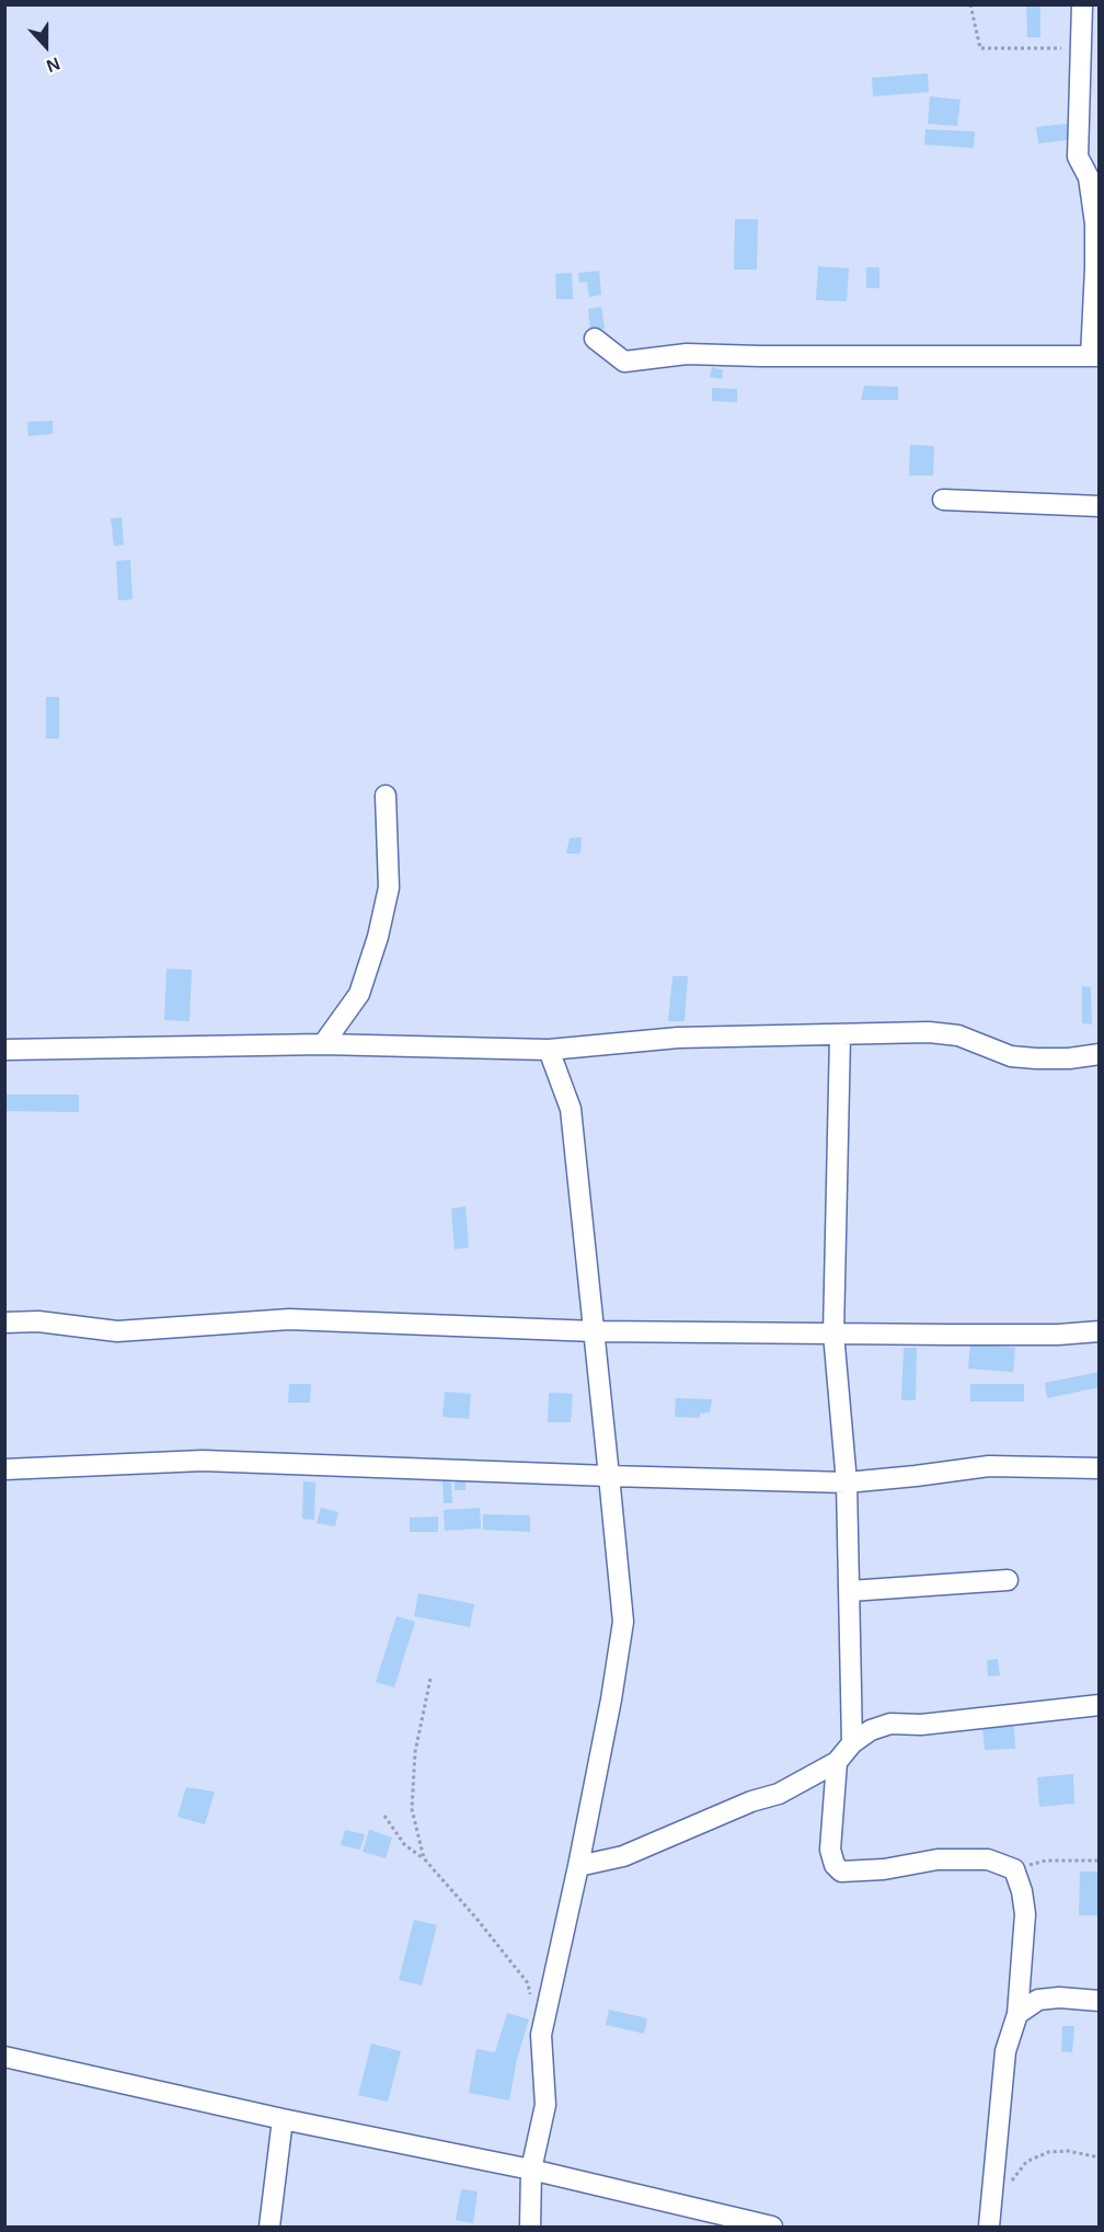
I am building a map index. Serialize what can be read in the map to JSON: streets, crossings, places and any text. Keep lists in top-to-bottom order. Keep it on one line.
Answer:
{"north":"bottom"}
